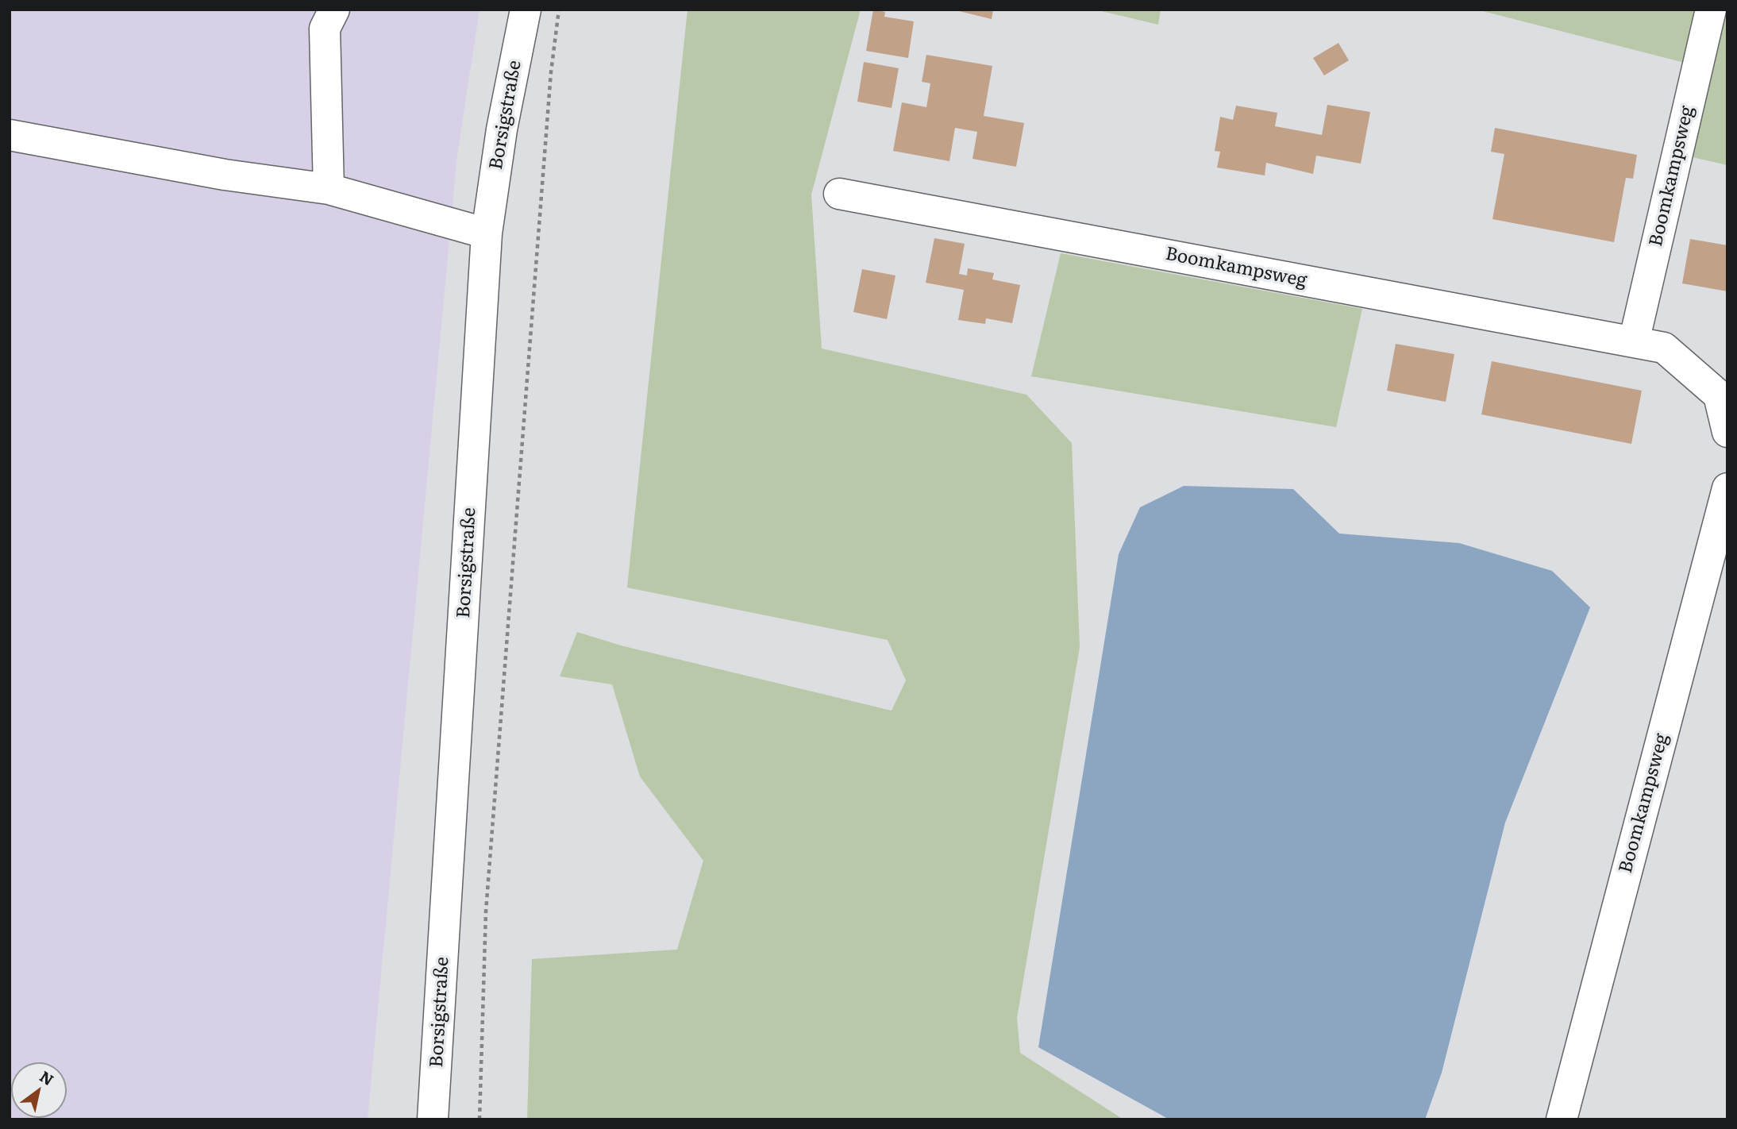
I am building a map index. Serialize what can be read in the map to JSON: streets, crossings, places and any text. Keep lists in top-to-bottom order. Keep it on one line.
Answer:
{"streets":{"street":["Borsigstraße","Boomkampsweg"]},"north":"top right"}
